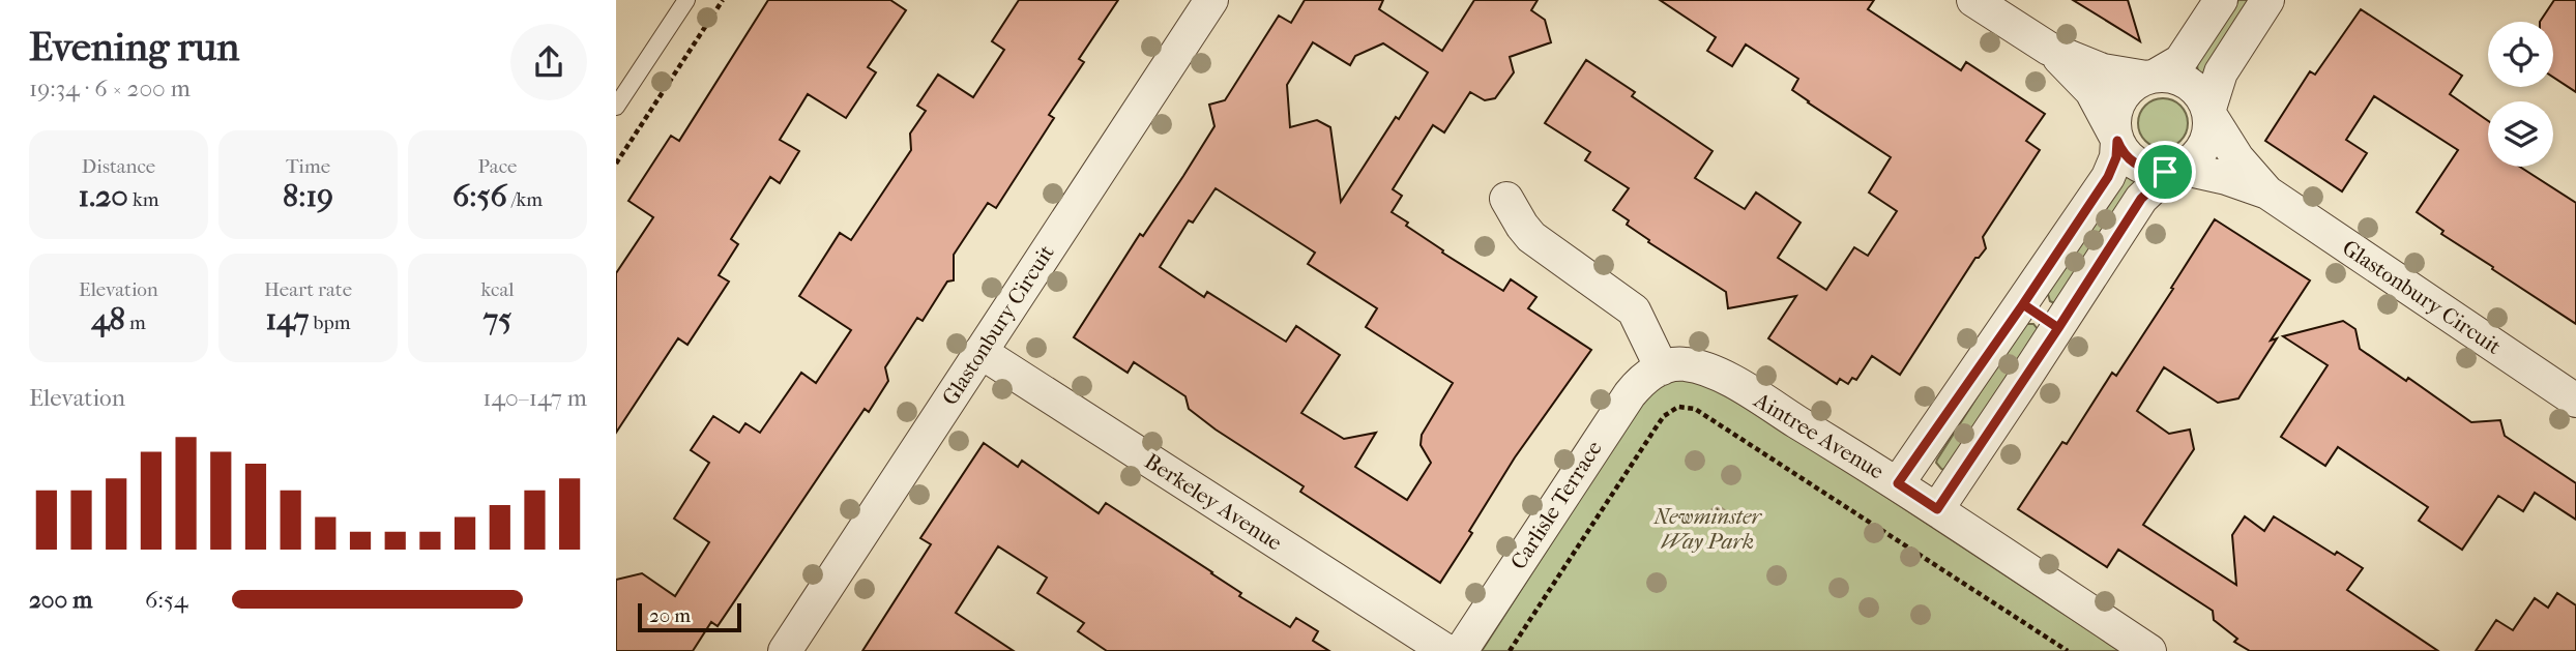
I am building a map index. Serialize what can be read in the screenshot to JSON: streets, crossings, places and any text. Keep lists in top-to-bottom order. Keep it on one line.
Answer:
{"streets":{"street":["Glastonbury Circuit","Aintree Avenue","Berkeley Avenue","Carlisle Terrace"]},"crossings":[["Glastonbury Circuit","Berkeley Avenue"],["Aintree Avenue","Carlisle Terrace"]],"parks":["Newminster Way Park"],"scale_bar":"20 m","page":{"heading":["Evening run","19:34 · 6 × 200 m"],"stats":[["Distance","1.20 km"],["Time","8:19"],["Pace","6:56 /km"],["Elevation","48 m"],["Heart rate","147 bpm"],["kcal","75"]],"chart":["Elevation","140–147 m"],"list":[{"name":"200 m","note":"6:54"}],"scale":"20 m"}}
